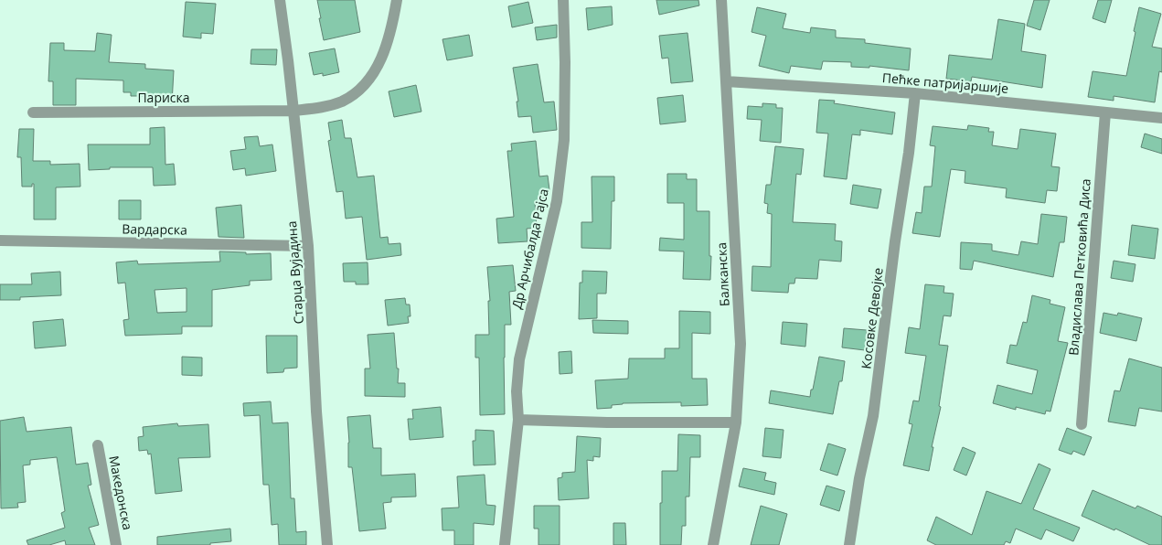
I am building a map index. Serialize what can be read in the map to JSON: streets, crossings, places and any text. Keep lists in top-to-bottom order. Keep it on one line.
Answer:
{"streets":{"street":["Пећке патријаршије","Париска","Вардарска","Др Арчибалда Рајса","Владислава Петковића Диса","Старца Вујадина","Балканска","Косовке Девојке","Македонска"]},"crossings":[["Пећке патријаршије","Владислава Петковића Диса"],["Пећке патријаршије","Балканска"],["Пећке патријаршије","Косовке Девојке"],["Париска","Старца Вујадина"],["Вардарска","Старца Вујадина"]]}
